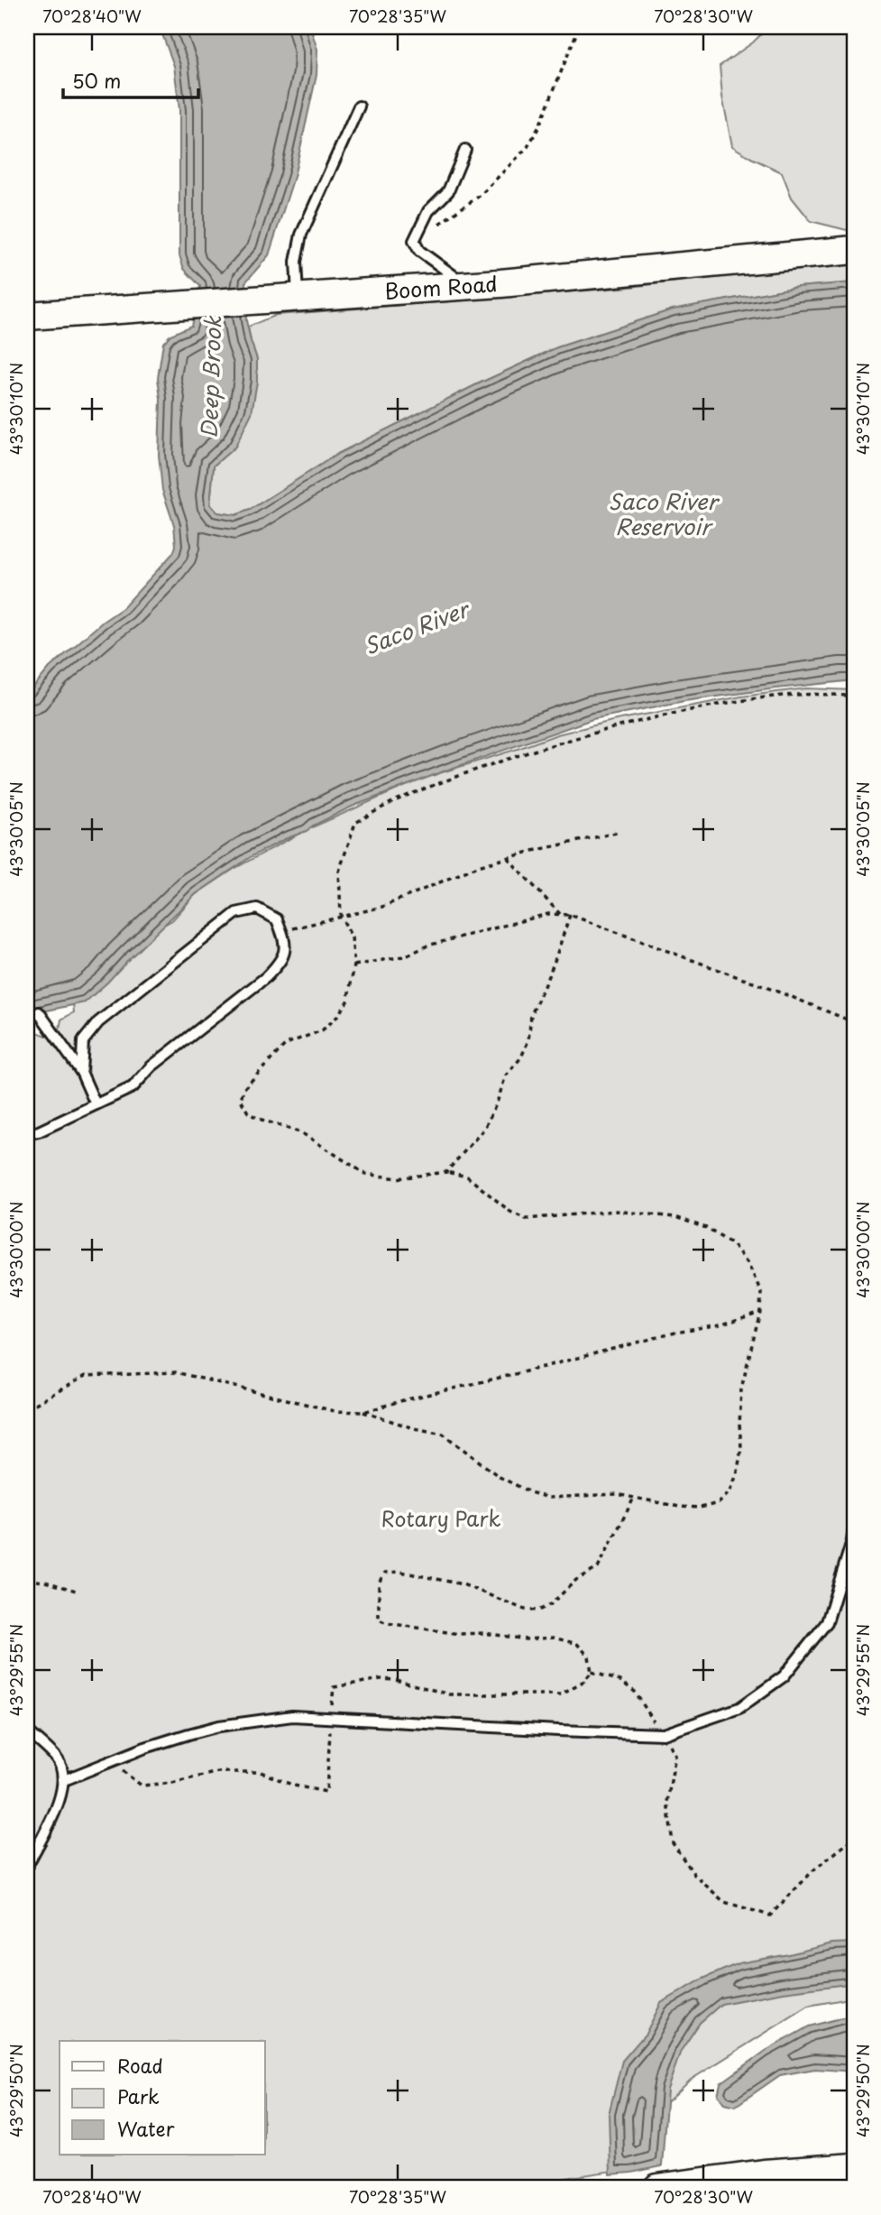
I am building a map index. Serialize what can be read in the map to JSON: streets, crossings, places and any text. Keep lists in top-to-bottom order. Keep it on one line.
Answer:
{"streets":{"street":["Boom Road"]},"water":["Deep Brook","Saco River Reservoir","Saco River"],"parks":["Rotary Park"],"legend":["Road","Park","Water"],"scale_bar":"50 m","coordinates":["70°28'40\"W","70°28'35\"W","70°28'30\"W","43°30'10\"N","43°30'05\"N","43°30'00\"N","43°29'55\"N","43°29'50\"N"]}
